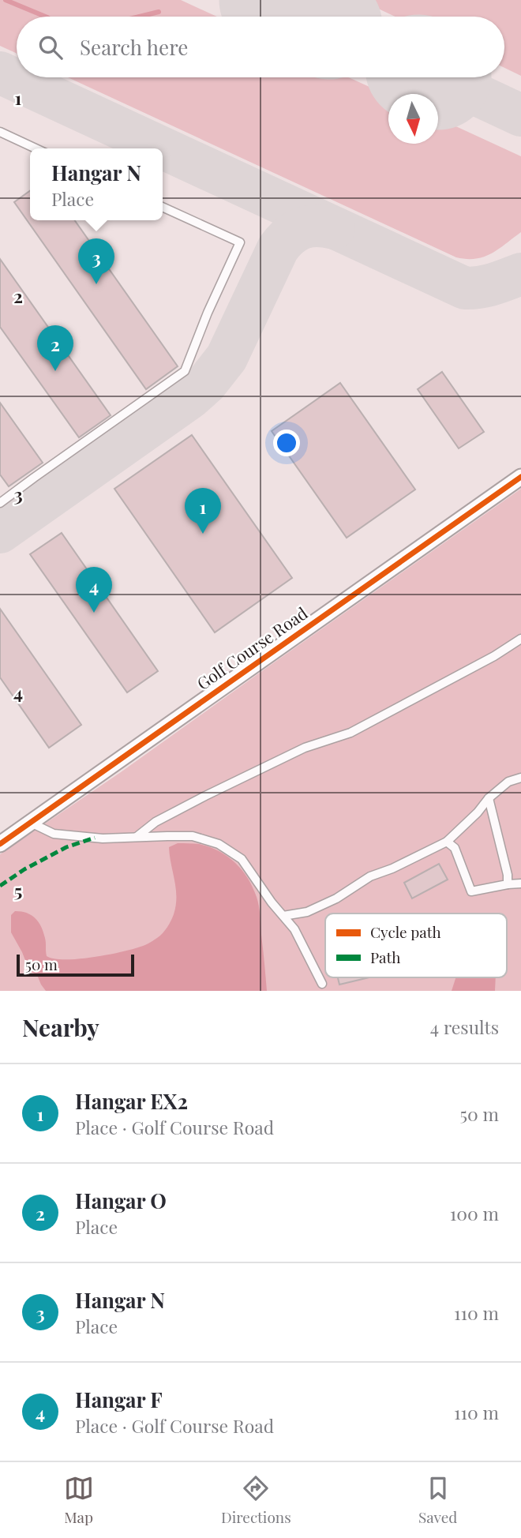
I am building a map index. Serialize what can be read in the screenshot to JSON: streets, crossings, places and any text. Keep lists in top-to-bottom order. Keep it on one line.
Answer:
{"streets":{"street":["Golf Course Road"]},"legend":["Cycle path","Path"],"scale_bar":"50 m","north":"bottom","page":{"search":"Search here","popup":["Hangar N","Place"],"pins":["3","2","1","4"],"scale":"50 m","heading":["Nearby","4 results"],"list":[{"mark":"1","name":"Hangar EX2","note":"Place · Golf Course Road","value":"50 m"},{"mark":"2","name":"Hangar O","note":"Place","value":"100 m"},{"mark":"3","name":"Hangar N","note":"Place","value":"110 m"},{"mark":"4","name":"Hangar F","note":"Place · Golf Course Road","value":"110 m"}],"nav":["Map","Directions","Saved"]},"grid":{"rows":["1","2","3","4","5"]}}
